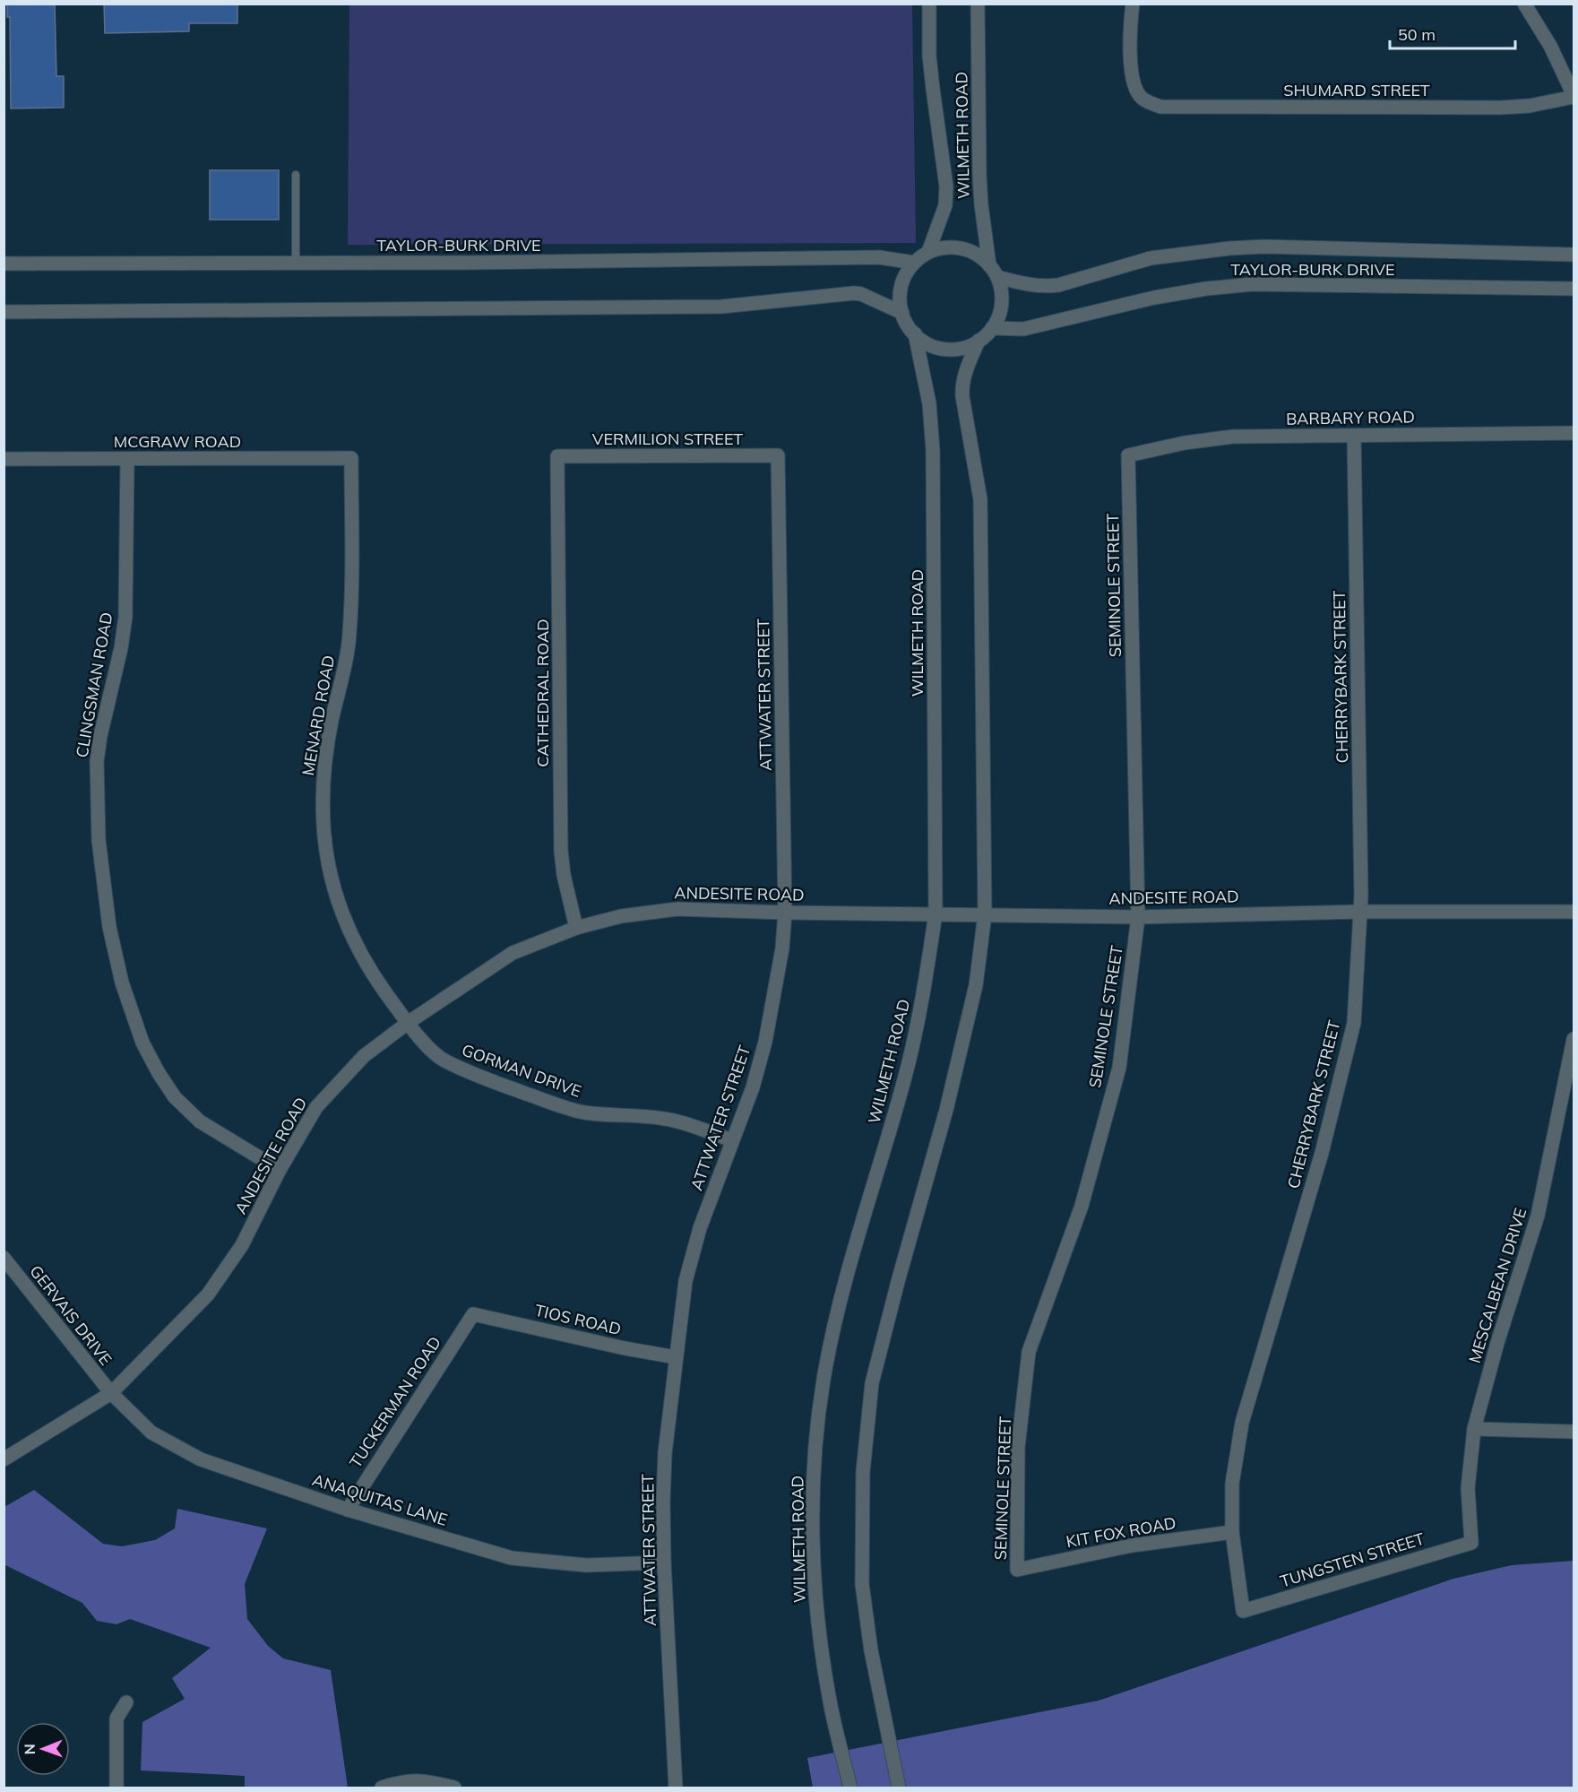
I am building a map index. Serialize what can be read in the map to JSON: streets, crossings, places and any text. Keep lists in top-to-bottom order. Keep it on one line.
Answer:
{"streets":{"street":["SHUMARD STREET","WILMETH ROAD","TAYLOR-BURK DRIVE","BARBARY ROAD","VERMILION STREET","MCGRAW ROAD","SEMINOLE STREET","CHERRYBARK STREET","CLINGSMAN ROAD","CATHEDRAL ROAD","ATTWATER STREET","MENARD ROAD","ANDESITE ROAD","GORMAN DRIVE","MESCALBEAN DRIVE","GERVAIS DRIVE","TIOS ROAD","TUCKERMAN ROAD","ANAQUITAS LANE","KIT FOX ROAD","TUNGSTEN STREET"]},"crossings":[["WILMETH ROAD","TAYLOR-BURK DRIVE"],["WILMETH ROAD","ANDESITE ROAD"],["BARBARY ROAD","SEMINOLE STREET"],["BARBARY ROAD","CHERRYBARK STREET"],["VERMILION STREET","CATHEDRAL ROAD"],["VERMILION STREET","ATTWATER STREET"],["MCGRAW ROAD","CLINGSMAN ROAD"],["MCGRAW ROAD","MENARD ROAD"],["SEMINOLE STREET","ANDESITE ROAD"],["SEMINOLE STREET","KIT FOX ROAD"],["CHERRYBARK STREET","ANDESITE ROAD"],["CHERRYBARK STREET","KIT FOX ROAD"],["CHERRYBARK STREET","TUNGSTEN STREET"],["CLINGSMAN ROAD","ANDESITE ROAD"],["CATHEDRAL ROAD","ANDESITE ROAD"],["ATTWATER STREET","ANDESITE ROAD"],["ATTWATER STREET","GORMAN DRIVE"],["ATTWATER STREET","TIOS ROAD"],["ATTWATER STREET","ANAQUITAS LANE"],["MENARD ROAD","ANDESITE ROAD"],["MENARD ROAD","GORMAN DRIVE"],["ANDESITE ROAD","GORMAN DRIVE"],["ANDESITE ROAD","GERVAIS DRIVE"],["ANDESITE ROAD","ANAQUITAS LANE"],["MESCALBEAN DRIVE","TUNGSTEN STREET"],["GERVAIS DRIVE","ANAQUITAS LANE"],["TIOS ROAD","TUCKERMAN ROAD"],["TUCKERMAN ROAD","ANAQUITAS LANE"]],"scale_bar":"50 m","north":"left"}
